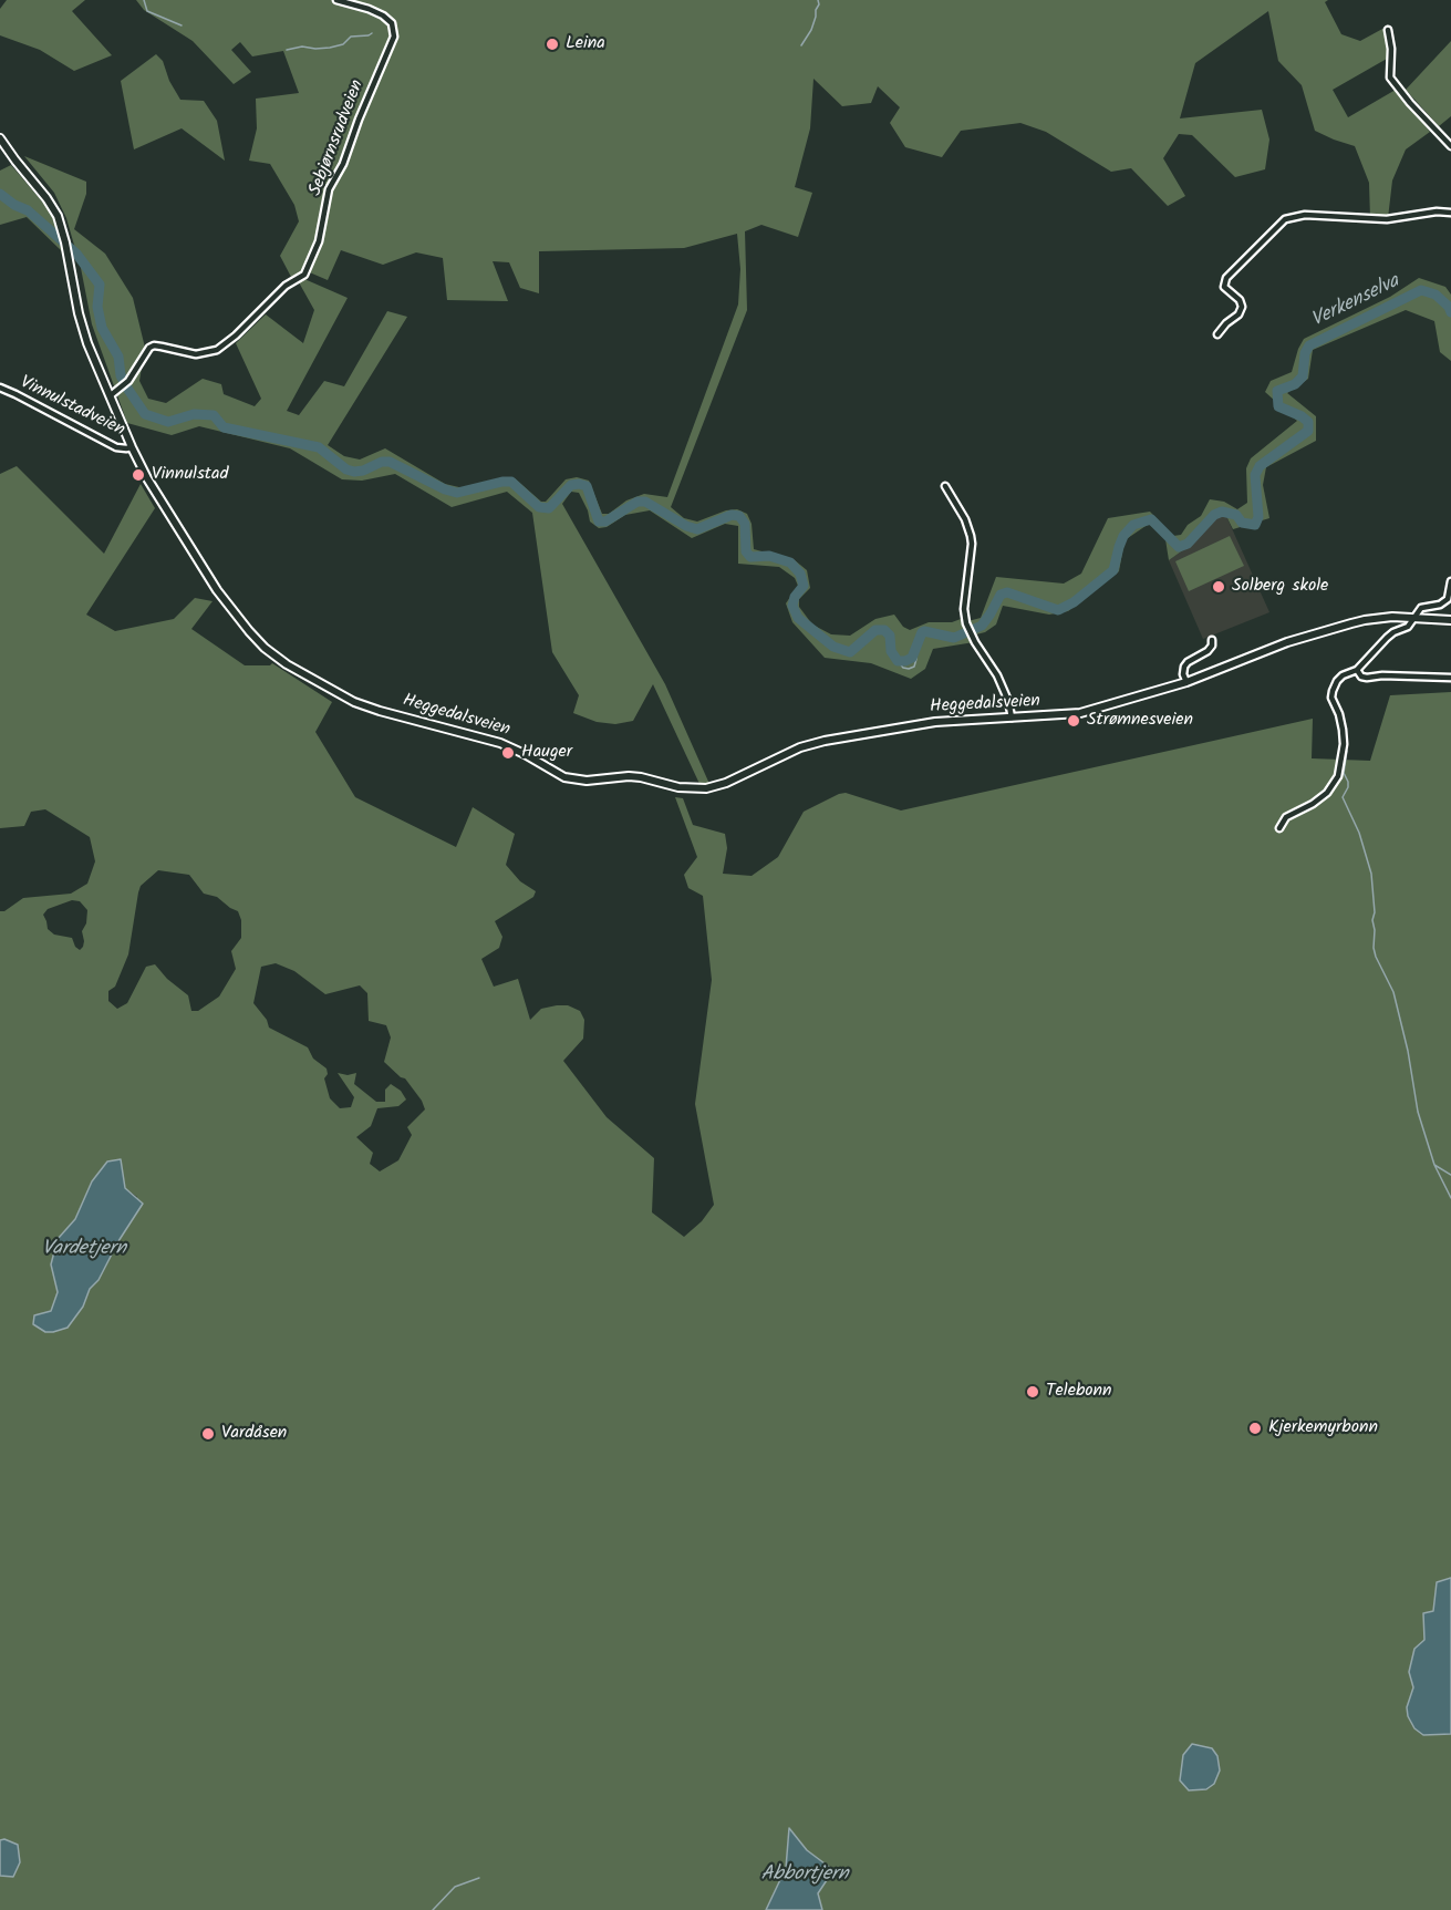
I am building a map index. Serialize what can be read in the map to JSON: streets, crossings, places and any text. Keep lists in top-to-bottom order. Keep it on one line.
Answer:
{"streets":{"main road":["Heggedalsveien"],"street":["Sebjørnsrudveien","Vinnulstadveien"]},"crossings":[["Sebjørnsrudveien","Heggedalsveien"],["Vinnulstadveien","Heggedalsveien"]],"water":["Verkenselva","Vardetjern","Abbortjern"],"places":["Leina","Vinnulstad","Solberg skole","Strømnesveien","Hauger","Telebonn","Kjerkemyrbonn","Vardåsen"]}
